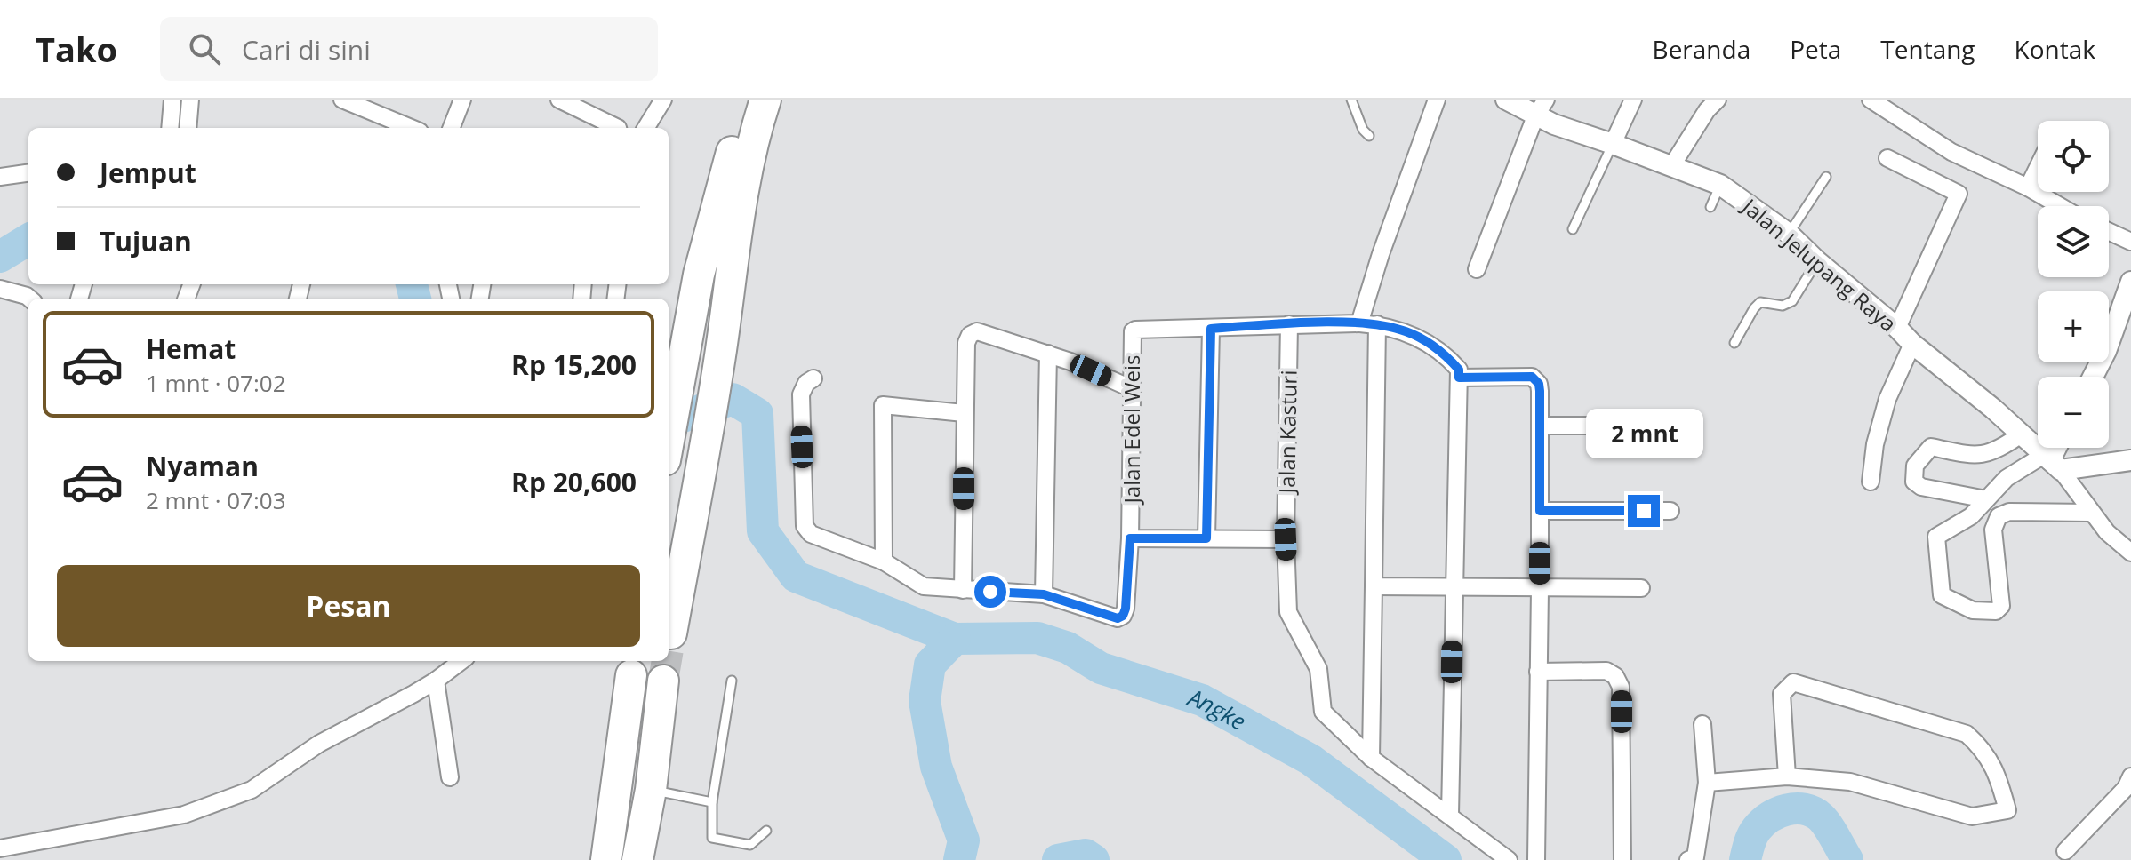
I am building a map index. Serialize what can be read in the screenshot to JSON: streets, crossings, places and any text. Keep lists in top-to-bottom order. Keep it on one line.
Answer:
{"streets":{"street":["Jalan Jelupang Raya","Jalan Edel Weis","Jalan Kasturi"]},"crossings":[["Jalan Edel Weis","Jalan Kasturi"]],"water":["Angke"],"page":{"header":"Tako","search":"Cari di sini","nav":["Beranda","Peta","Tentang","Kontak"],"map_buttons":["+","−"],"banner":["Jemput","Tujuan"],"list":[{"name":"Hemat","note":"1 mnt · 07:02","value":"Rp 15,200"},{"name":"Nyaman","note":"2 mnt · 07:03","value":"Rp 20,600"}],"bubble":"2 mnt","buttons":"Pesan"}}
